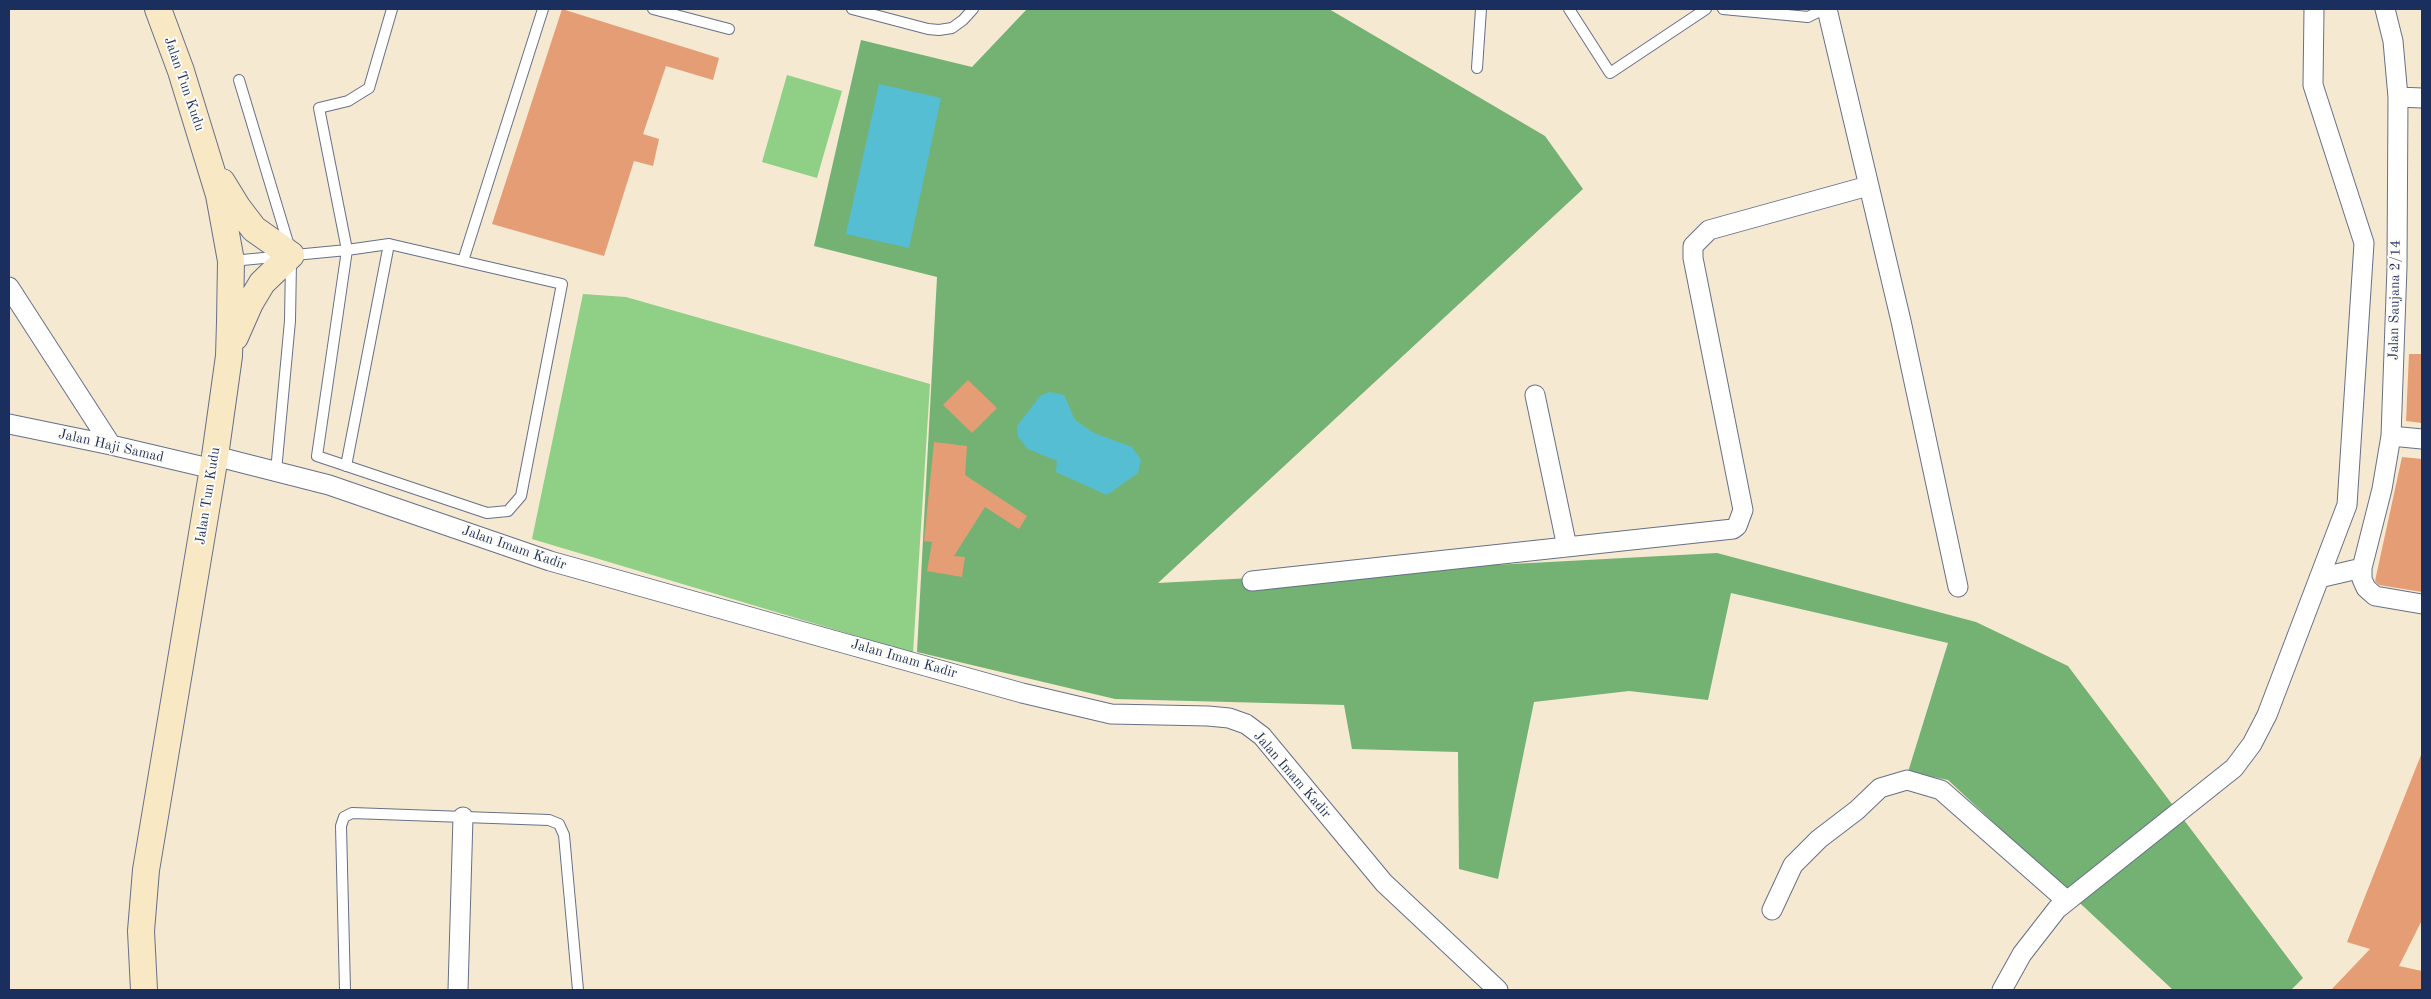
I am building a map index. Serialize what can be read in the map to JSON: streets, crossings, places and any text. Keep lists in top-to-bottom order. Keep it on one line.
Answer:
{"streets":{"main road":["Jalan Tun Kudu"],"street":["Jalan Saujana 2/14","Jalan Haji Samad","Jalan Imam Kadir"]},"crossings":[["Jalan Tun Kudu","Jalan Haji Samad"],["Jalan Tun Kudu","Jalan Imam Kadir"],["Jalan Haji Samad","Jalan Imam Kadir"]]}
